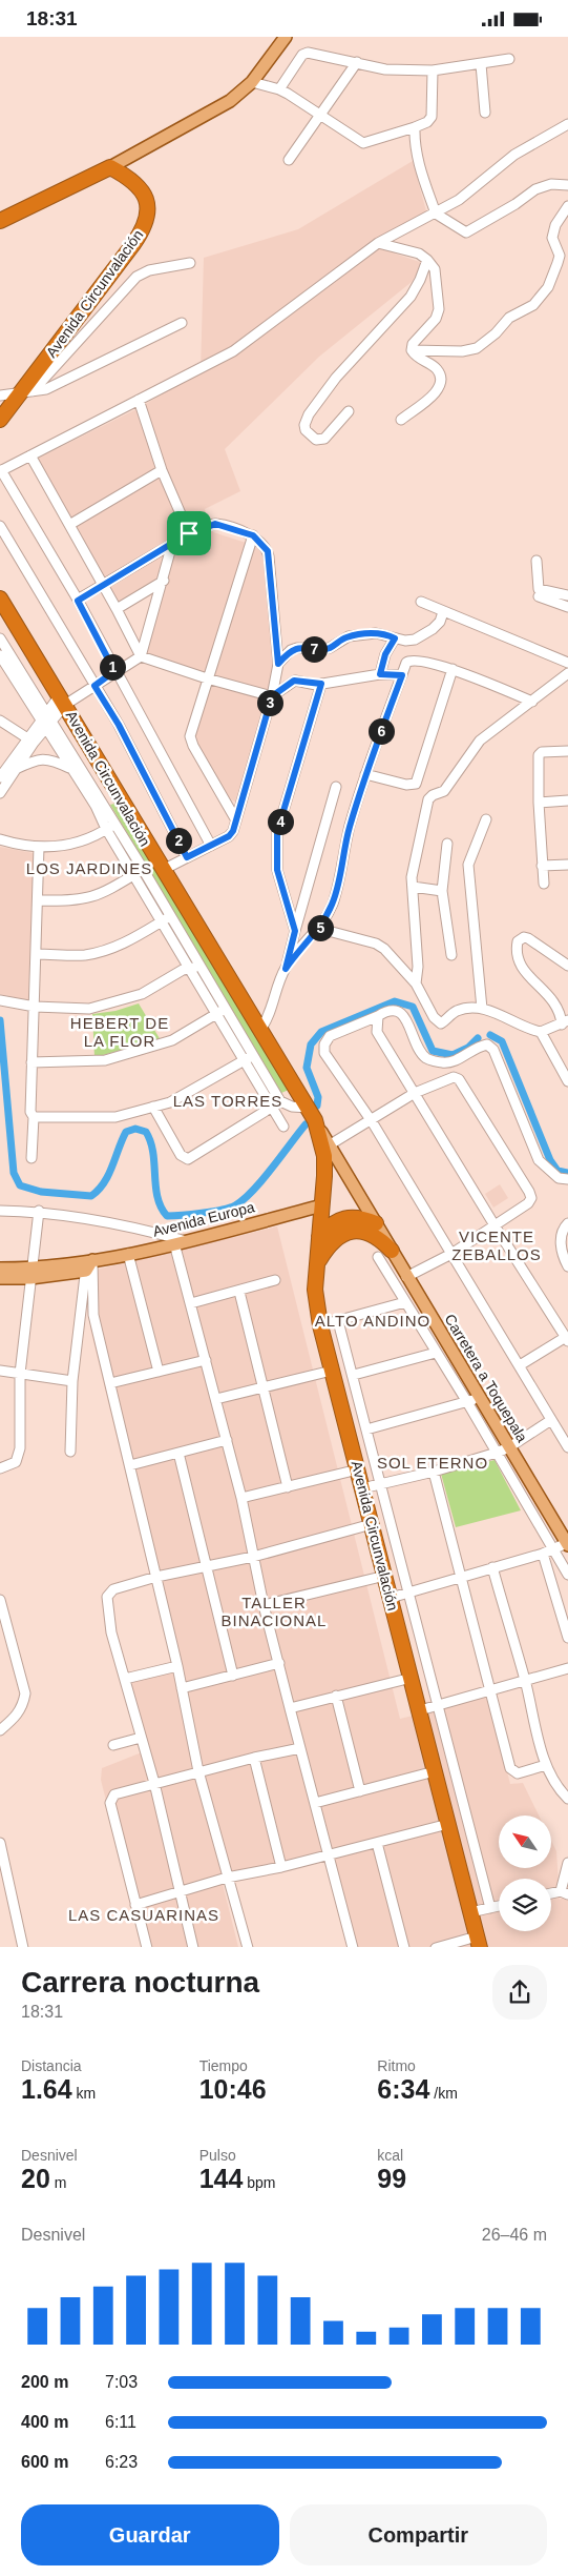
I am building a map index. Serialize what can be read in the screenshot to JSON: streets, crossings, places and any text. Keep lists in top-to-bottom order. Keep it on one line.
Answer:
{"streets":{"highway":["Avenida Circunvalación"],"main road":["Avenida Europa","Carretera a Toquepala"]},"crossings":[["Avenida Circunvalación","Avenida Europa"],["Avenida Circunvalación","Carretera a Toquepala"]],"districts":["LOS JARDINES","HEBERT DE LA FLOR","LAS TORRES","VICENTE ZEBALLOS","ALTO ANDINO","SOL ETERNO","TALLER BINACIONAL","LAS CASUARINAS"],"north":"top left","page":{"status":"18:31","pins":["7","1","3","6","4","2","5"],"heading":["Carrera nocturna","18:31"],"stats":[["Distancia","1.64 km"],["Tiempo","10:46"],["Ritmo","6:34 /km"],["Desnivel","20 m"],["Pulso","144 bpm"],["kcal","99"]],"chart":["Desnivel","26–46 m"],"list":[{"name":"200 m","note":"7:03"},{"name":"400 m","note":"6:11"},{"name":"600 m","note":"6:23"}],"buttons":["Guardar","Compartir"]}}
